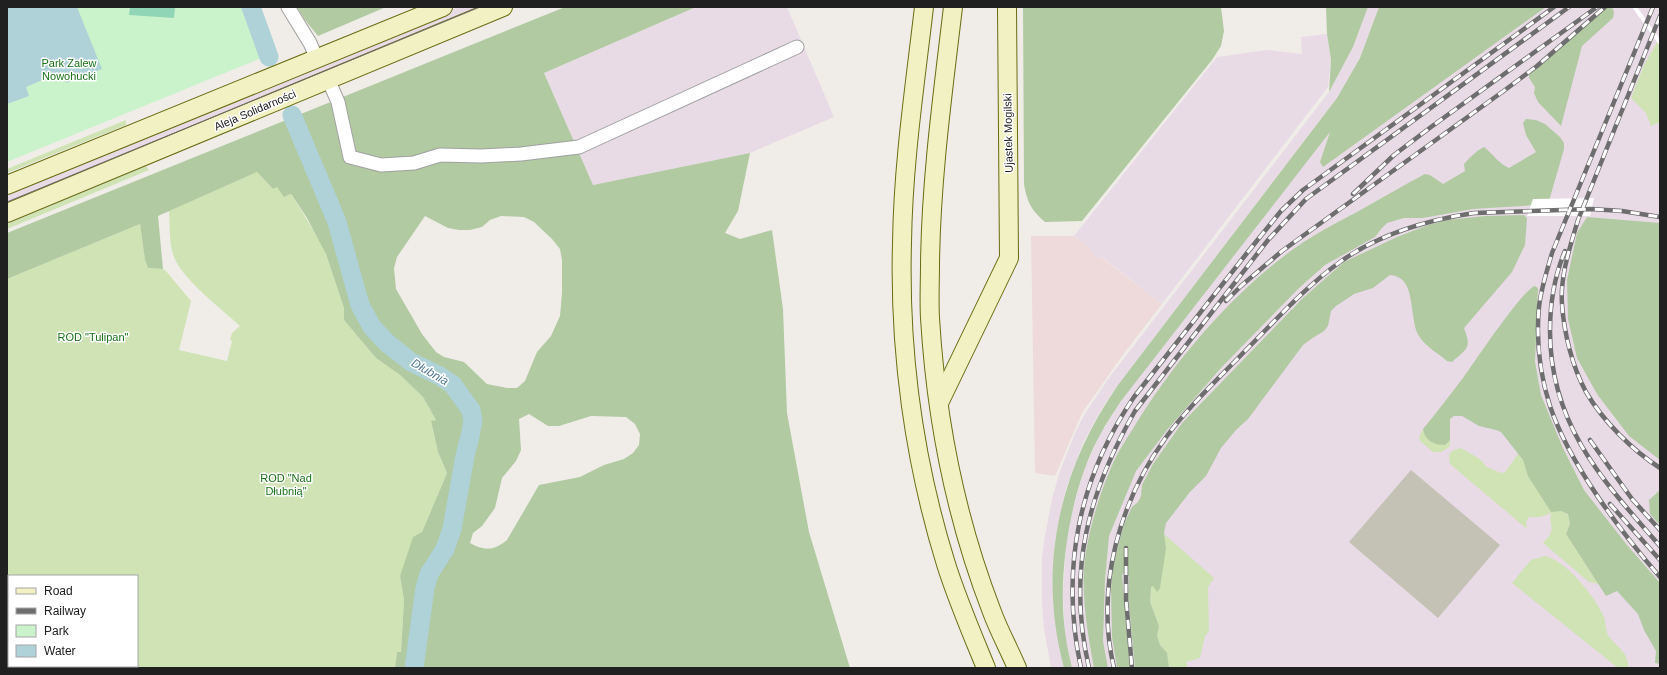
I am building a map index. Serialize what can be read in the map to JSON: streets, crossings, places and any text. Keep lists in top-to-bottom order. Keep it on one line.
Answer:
{"streets":{"main road":["Aleja Solidarności","Ujastek Mogilski"]},"water":["Dłubnia"],"parks":["Park Zalew Nowohucki","ROD \"Tulipan\"","ROD \"Nad Dłubnią\""],"legend":["Road","Railway","Park","Water"]}
